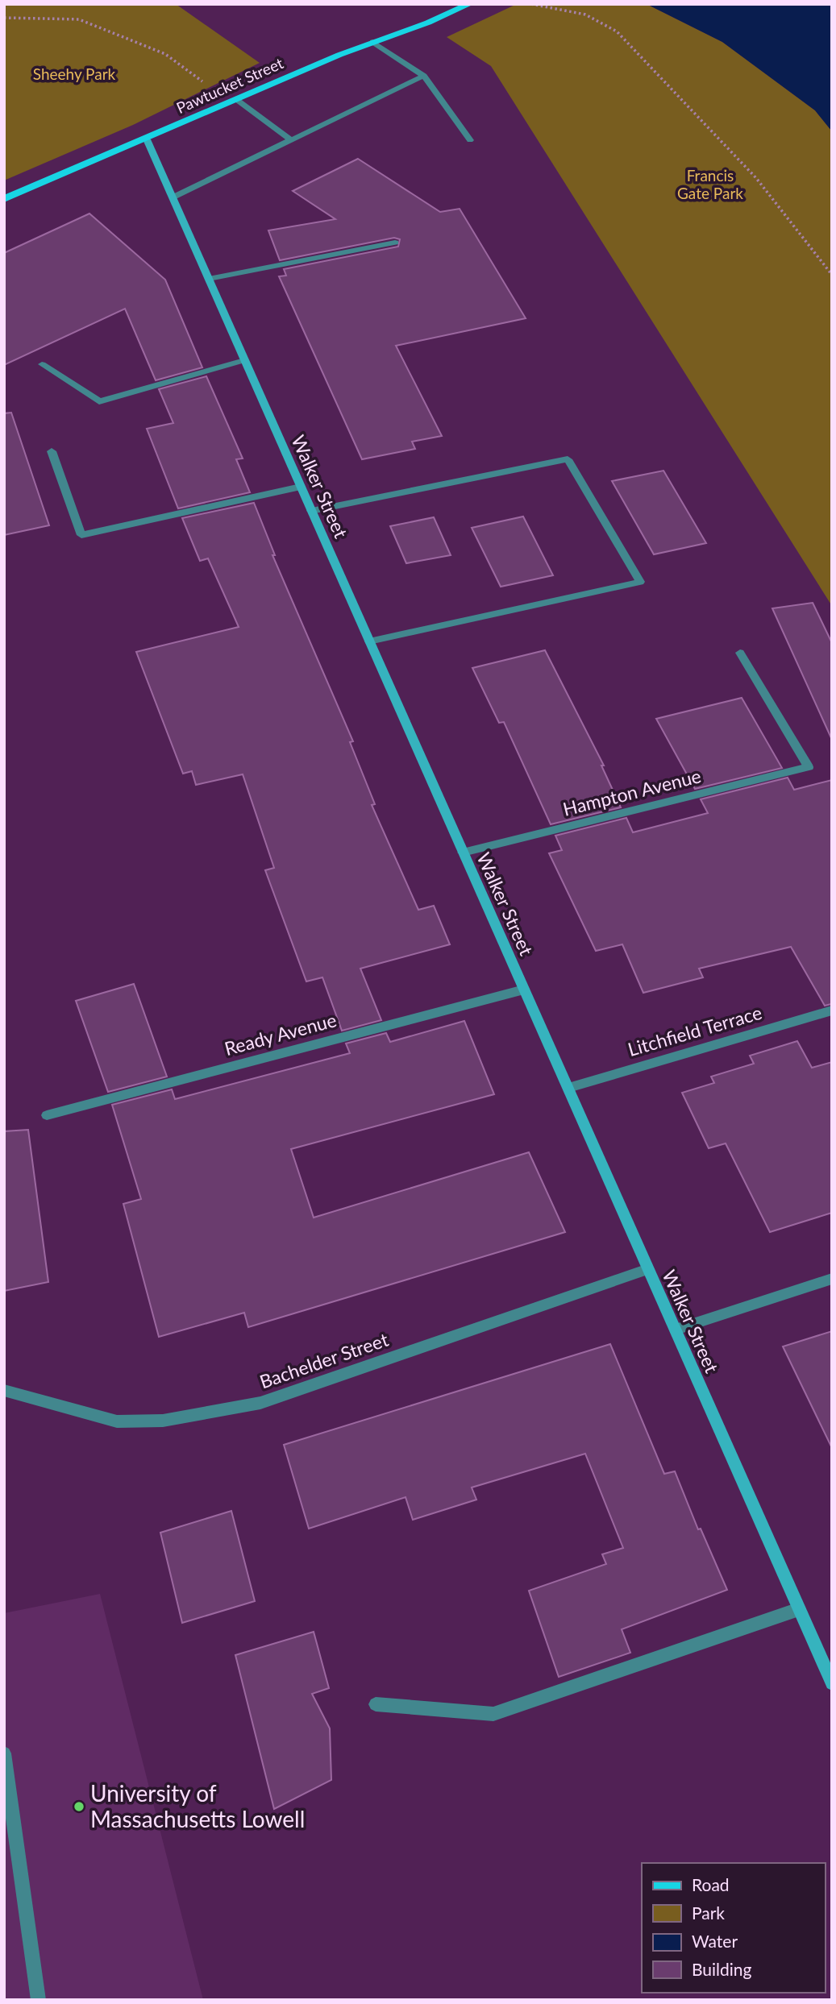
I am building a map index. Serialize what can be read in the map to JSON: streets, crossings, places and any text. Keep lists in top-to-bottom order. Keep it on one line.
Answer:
{"streets":{"main road":["Pawtucket Street"],"street":["Walker Street","Hampton Avenue","Litchfield Terrace","Ready Avenue","Bachelder Street"]},"crossings":[["Pawtucket Street","Walker Street"],["Walker Street","Hampton Avenue"],["Walker Street","Litchfield Terrace"],["Walker Street","Ready Avenue"],["Walker Street","Bachelder Street"]],"parks":["Sheehy Park","Francis Gate Park"],"places":["University of Massachusetts Lowell"],"legend":["Road","Park","Water","Building"]}
